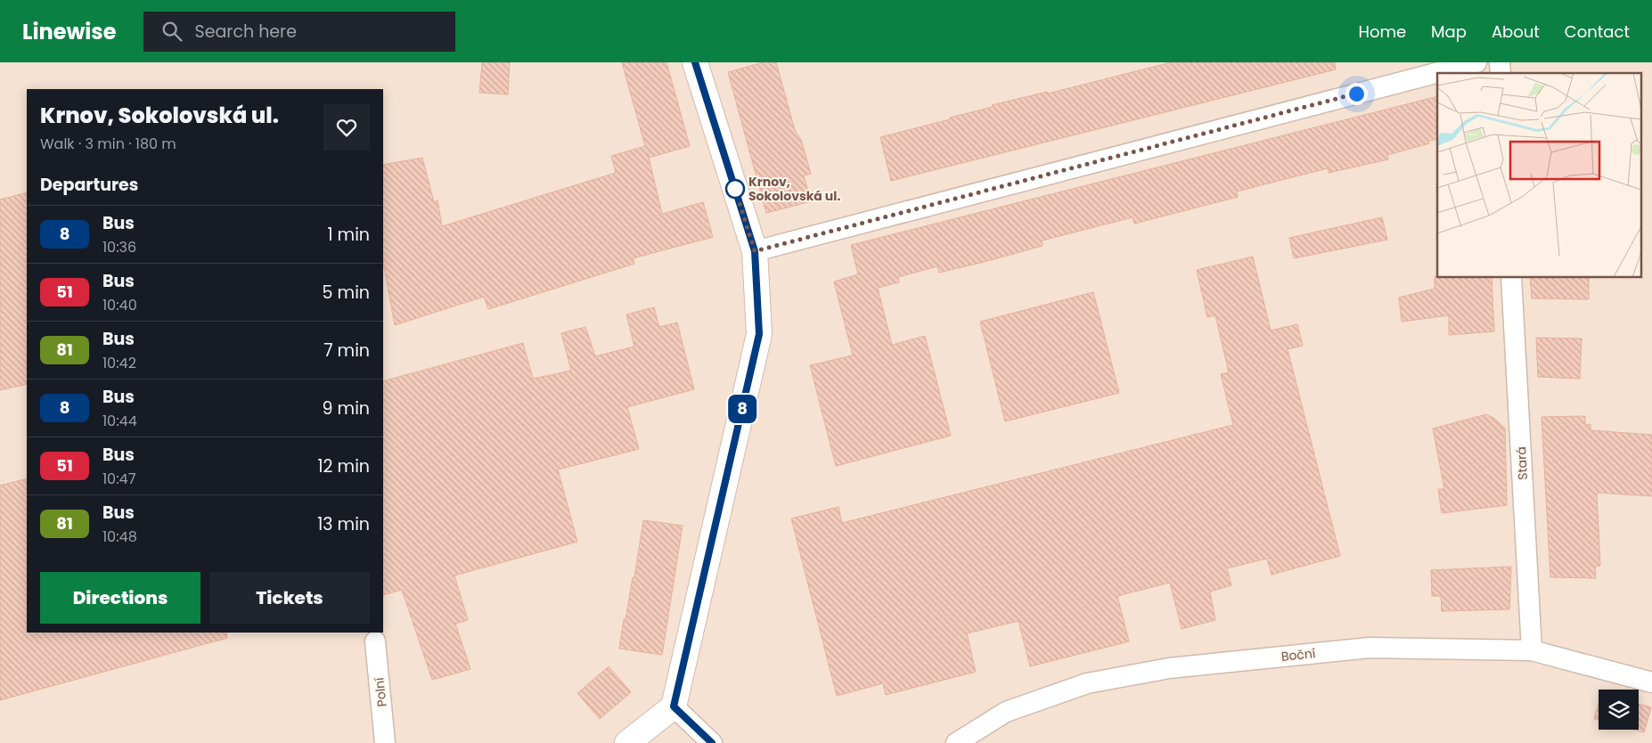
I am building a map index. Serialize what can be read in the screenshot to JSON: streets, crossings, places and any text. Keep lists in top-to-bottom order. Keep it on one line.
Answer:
{"streets":{"street":["Stará","Boční","Polní"]},"crossings":[["Stará","Boční"]],"places":["Krnov, Sokolovská ul."],"lines":["bus line 8"],"page":{"header":"Linewise","search":"Search here","nav":["Home","Map","About","Contact"],"on_map":"8","heading":[["Krnov, Sokolovská ul.","Walk · 3 min · 180 m"],"Departures"],"list":[{"mark":"8","name":"Bus","note":"10:36","value":"1 min"},{"mark":"51","name":"Bus","note":"10:40","value":"5 min"},{"mark":"81","name":"Bus","note":"10:42","value":"7 min"},{"mark":"8","name":"Bus","note":"10:44","value":"9 min"},{"mark":"51","name":"Bus","note":"10:47","value":"12 min"},{"mark":"81","name":"Bus","note":"10:48","value":"13 min"}],"buttons":["Directions","Tickets"]}}
